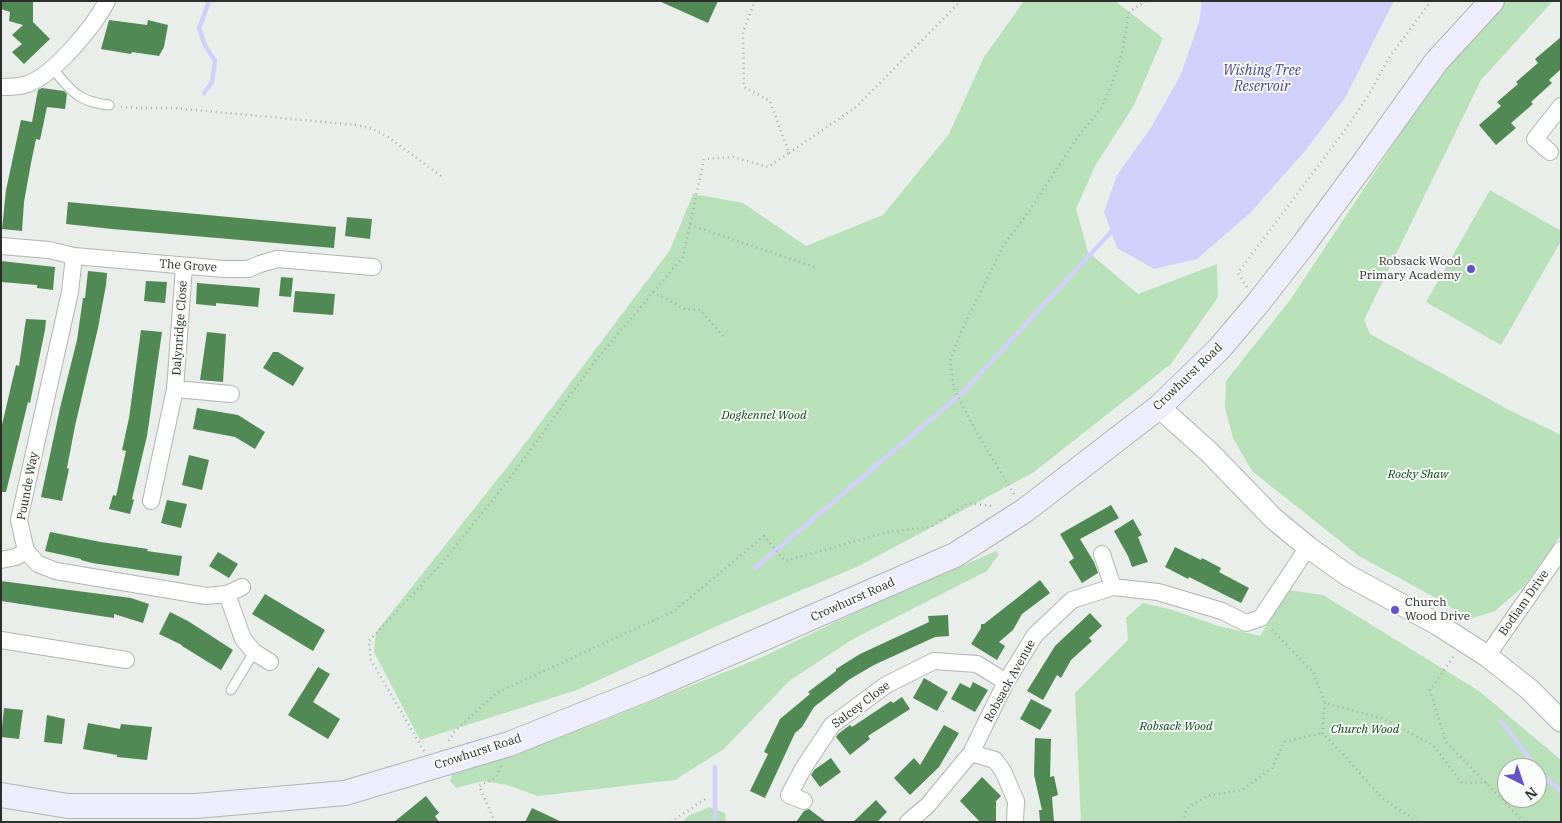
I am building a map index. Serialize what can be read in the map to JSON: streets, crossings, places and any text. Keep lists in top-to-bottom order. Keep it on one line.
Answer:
{"streets":{"main road":["Crowhurst Road"],"street":["The Grove","Dalynridge Close","Pounde Way","Bodiam Drive","Robsack Avenue","Salcey Close"]},"crossings":[["The Grove","Dalynridge Close"],["The Grove","Pounde Way"],["Robsack Avenue","Salcey Close"]],"water":["Wishing Tree Reservoir"],"parks":["Dogkennel Wood","Rocky Shaw","Robsack Wood","Church Wood"],"places":["Robsack Wood Primary Academy","Church Wood Drive"],"north":"bottom right"}
